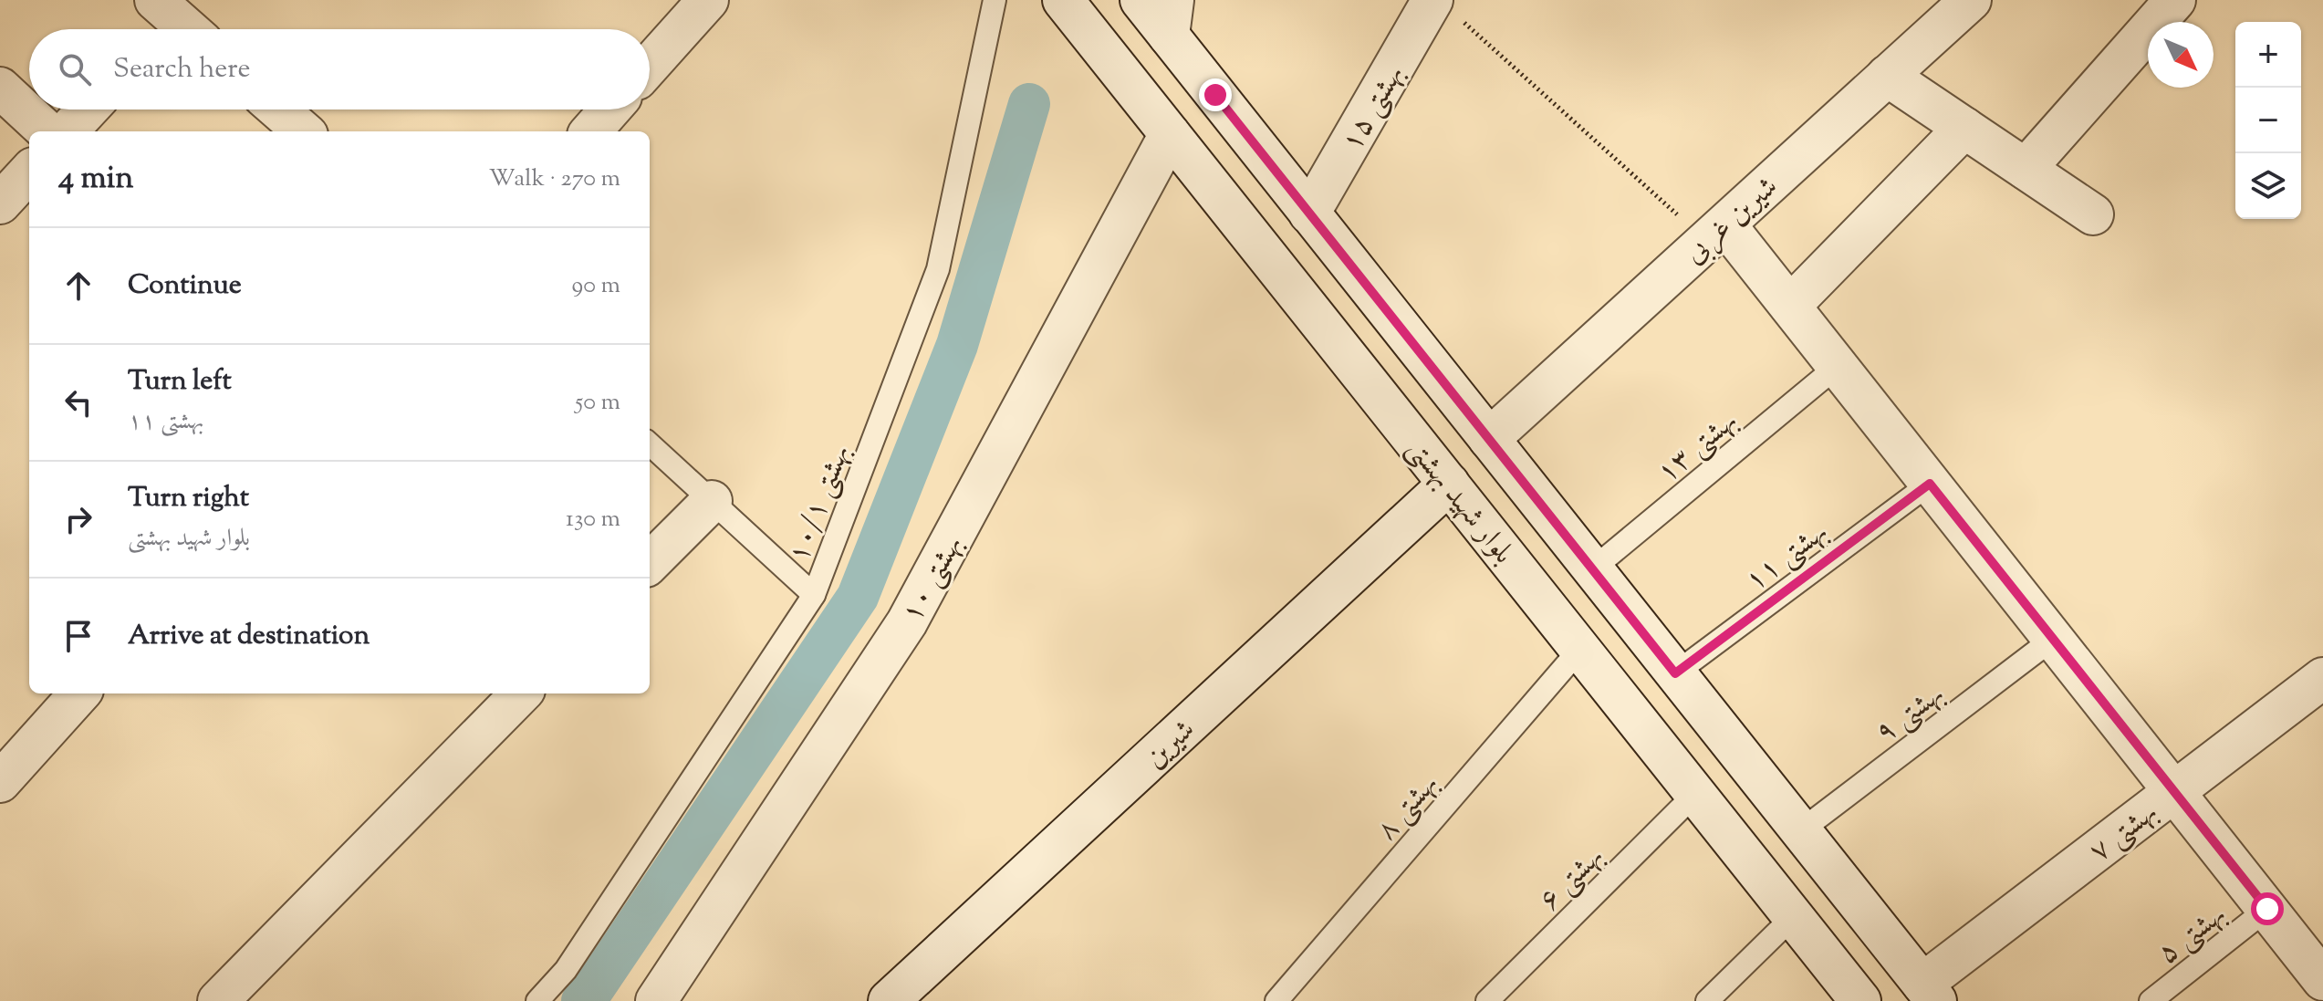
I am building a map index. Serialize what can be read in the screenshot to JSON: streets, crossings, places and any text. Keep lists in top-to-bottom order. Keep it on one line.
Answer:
{"streets":{"street":["بهشتی ۱۵","شیرین غربی","بلوار شهید بهشتی","بهشتی ۱۰","شیرین","بهشتی ۷"],"lane":["بهشتی ۱۳","بهشتی ۱۰/۱","بهشتی ۱۱","بهشتی ۹","بهشتی ۸","بهشتی ۶","بهشتی ۵"]},"crossings":[["بهشتی ۱۵","بلوار شهید بهشتی"],["شیرین غربی","بلوار شهید بهشتی"],["بهشتی ۱۳","بلوار شهید بهشتی"],["بلوار شهید بهشتی","بهشتی ۱۱"],["بلوار شهید بهشتی","بهشتی ۱۰"],["بلوار شهید بهشتی","بهشتی ۹"],["بلوار شهید بهشتی","شیرین"],["بلوار شهید بهشتی","بهشتی ۸"],["بلوار شهید بهشتی","بهشتی ۷"],["بلوار شهید بهشتی","بهشتی ۶"]],"north":"bottom right","page":{"map_buttons":["+","−"],"search":"Search here","heading":["4 min","Walk · 270 m"],"list":[["Continue","90 m"],["Turn left","بهشتی ۱۱","50 m"],["Turn right","بلوار شهید بهشتی","130 m"],"Arrive at destination"]}}
